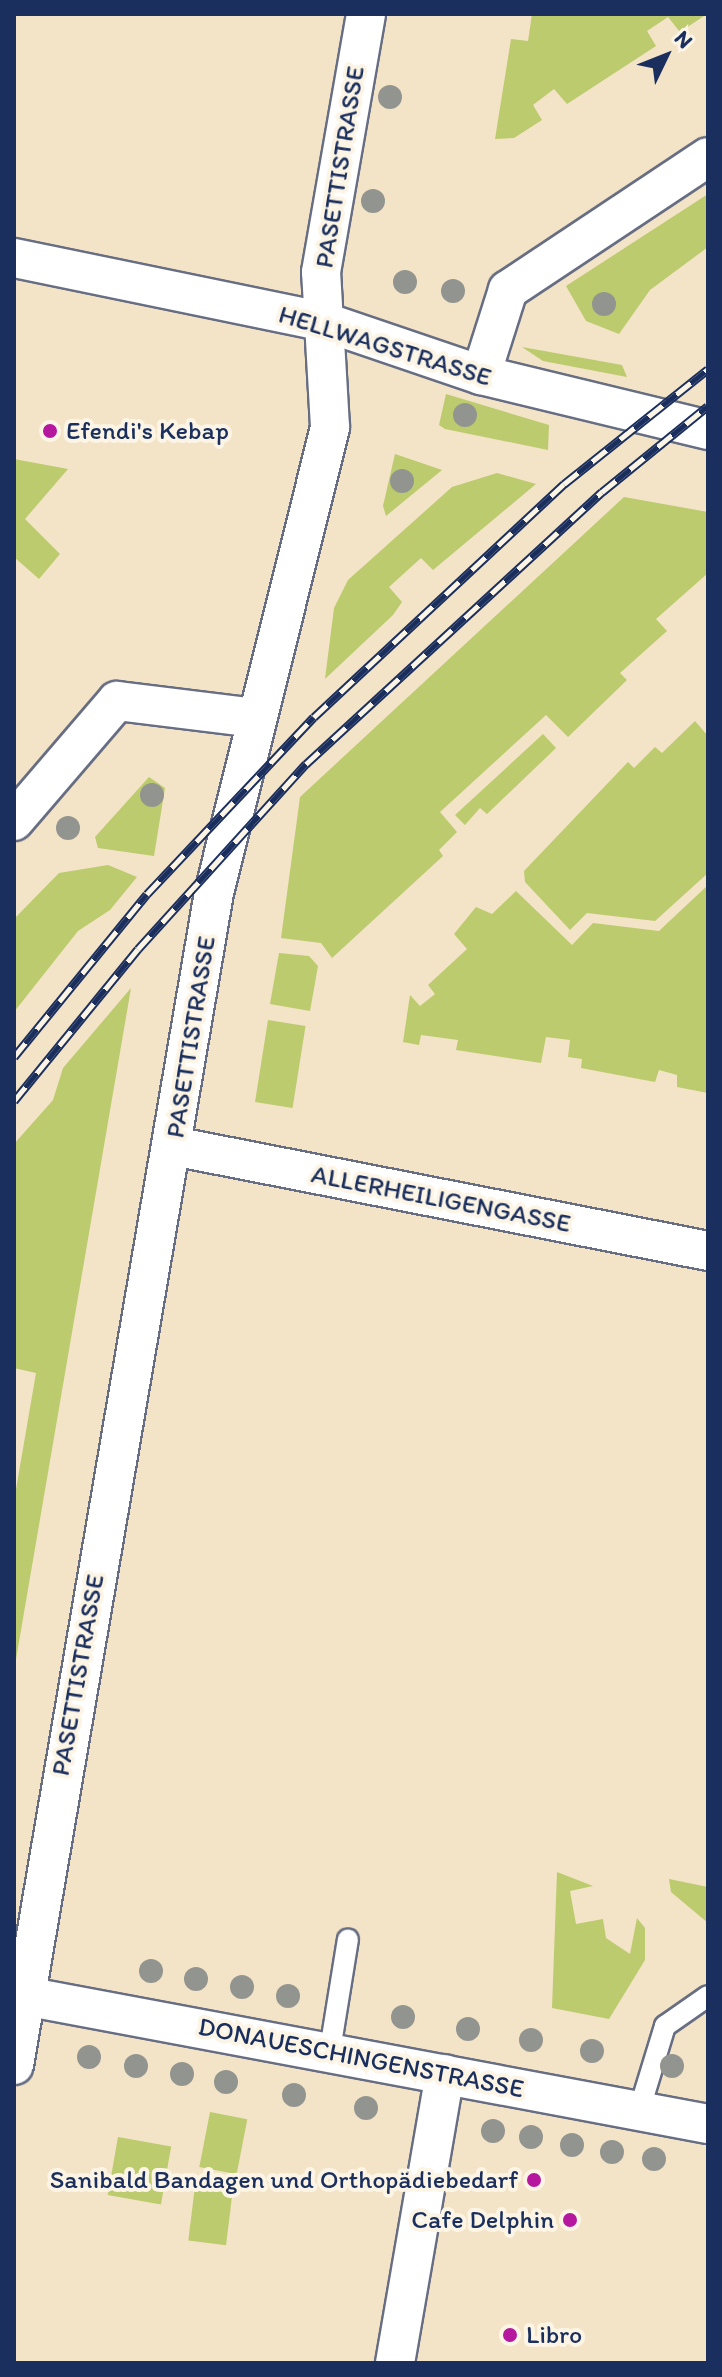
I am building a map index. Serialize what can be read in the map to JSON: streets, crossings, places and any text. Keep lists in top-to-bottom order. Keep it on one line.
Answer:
{"streets":{"street":["PASETTISTRASSE","HELLWAGSTRASSE","ALLERHEILIGENGASSE","DONAUESCHINGENSTRASSE"]},"crossings":[["PASETTISTRASSE","HELLWAGSTRASSE"],["PASETTISTRASSE","ALLERHEILIGENGASSE"],["PASETTISTRASSE","DONAUESCHINGENSTRASSE"]],"places":["Efendi's Kebap","Sanibald Bandagen und Orthopädiebedarf","Cafe Delphin","Libro"],"north":"top right"}
